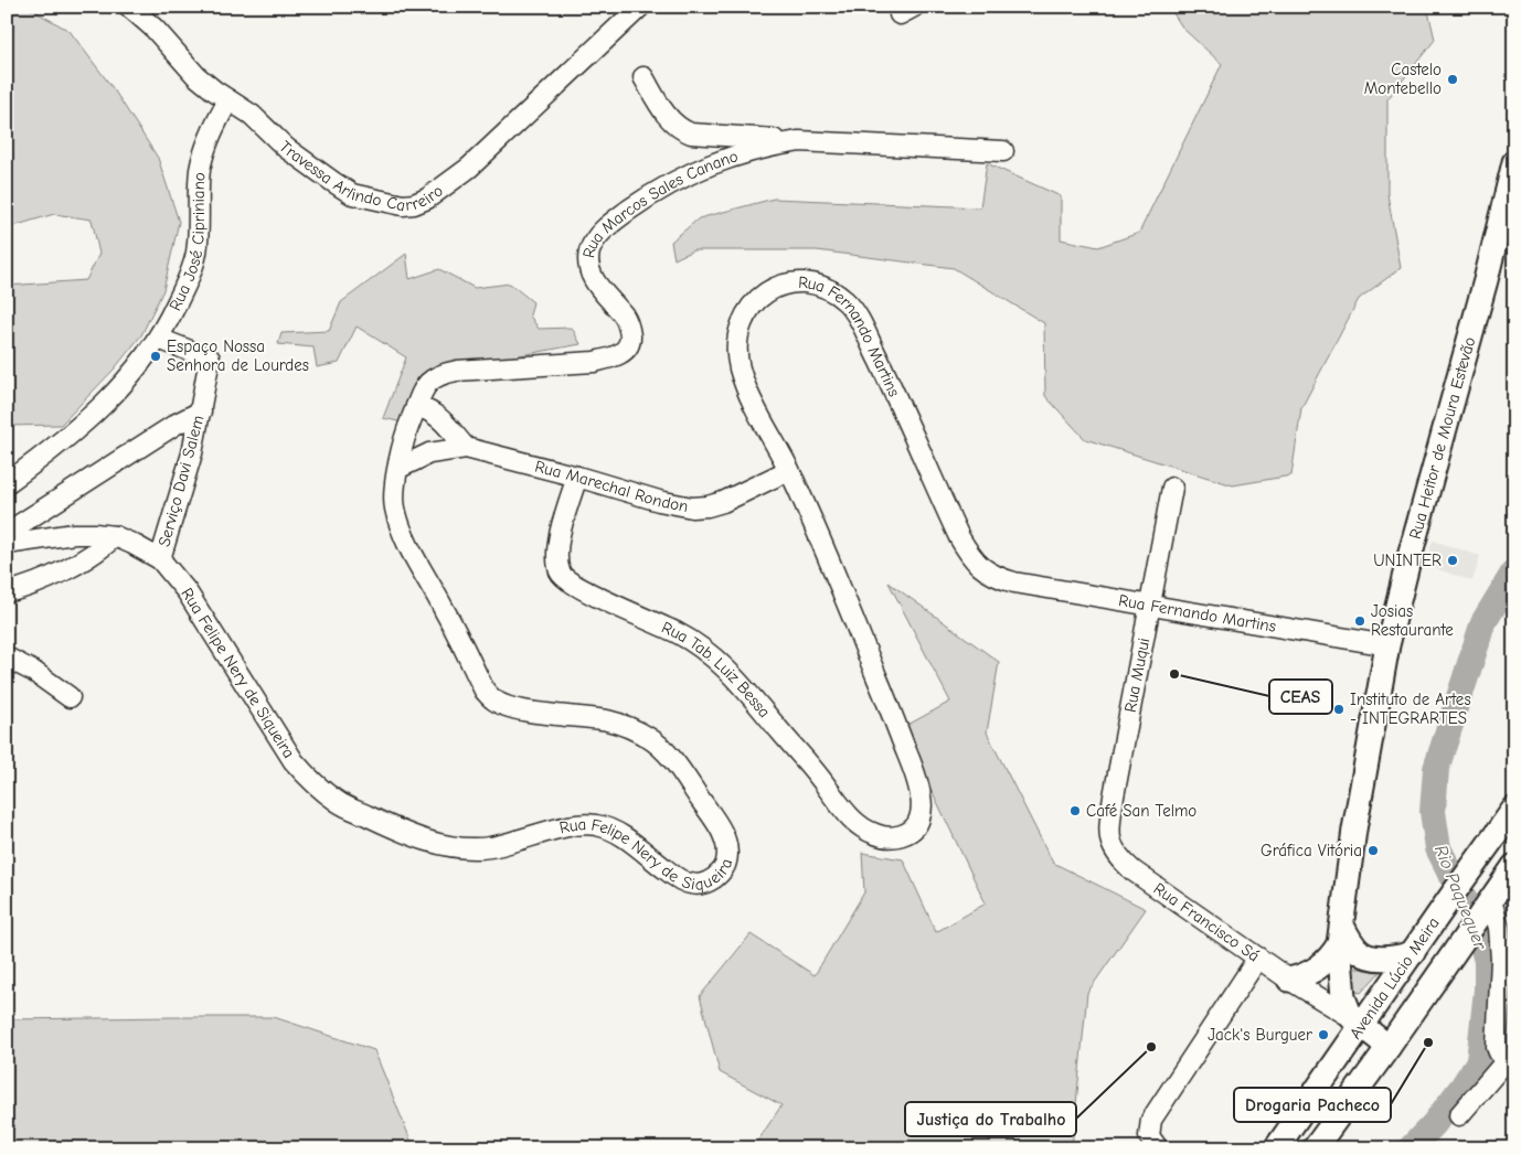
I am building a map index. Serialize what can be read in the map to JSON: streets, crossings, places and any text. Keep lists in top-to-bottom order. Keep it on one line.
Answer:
{"streets":{"main road":["Rua Heitor de Moura Estevão","Rua Francisco Sá","Avenida Lúcio Meira"],"street":["Travessa Arlindo Carreiro","Rua Marcos Sales Canano","Rua José Cipriniano","Rua Fernando Martins","Serviço Davi Salem","Rua Marechal Rondon","Rua Tab. Luiz Bessa","Rua Felipe Nery de Siqueira","Rua Muqui"]},"crossings":[["Travessa Arlindo Carreiro","Rua José Cipriniano"],["Rua Marcos Sales Canano","Rua Felipe Nery de Siqueira"],["Rua José Cipriniano","Serviço Davi Salem"],["Rua Fernando Martins","Rua Heitor de Moura Estevão"],["Rua Fernando Martins","Rua Marechal Rondon"],["Rua Fernando Martins","Rua Tab. Luiz Bessa"],["Rua Fernando Martins","Rua Muqui"],["Rua Heitor de Moura Estevão","Rua Francisco Sá"],["Rua Heitor de Moura Estevão","Avenida Lúcio Meira"],["Serviço Davi Salem","Rua Felipe Nery de Siqueira"],["Rua Marechal Rondon","Rua Tab. Luiz Bessa"],["Rua Marechal Rondon","Rua Felipe Nery de Siqueira"],["Rua Muqui","Rua Francisco Sá"],["Rua Francisco Sá","Avenida Lúcio Meira"]],"water":["Rio Paquequer"],"places":["Castelo Montebello","Espaço Nossa Senhora de Lourdes","UNINTER","Josias Restaurante","CEAS","Instituto de Artes - INTEGRARTES","Café San Telmo","Gráfica Vitória","Jack's Burguer","Drogaria Pacheco","Justiça do Trabalho"]}
